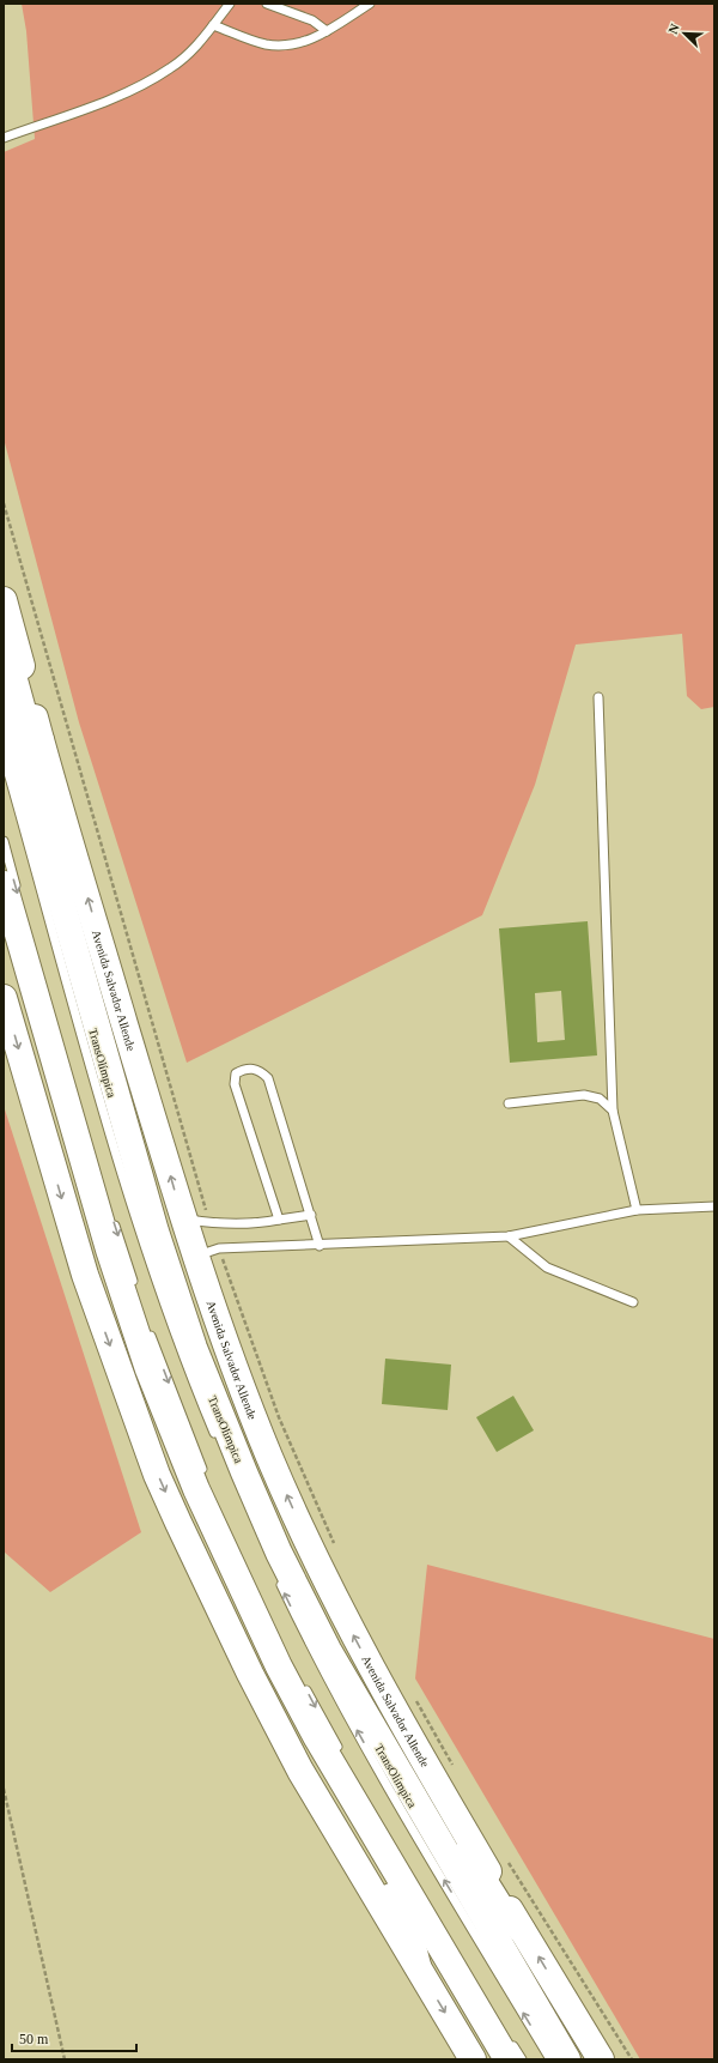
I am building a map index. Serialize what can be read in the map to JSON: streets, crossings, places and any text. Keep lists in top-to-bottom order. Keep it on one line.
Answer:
{"streets":{"main road":["Avenida Salvador Allende"],"lane":["TransOlímpica"]},"one_way":["TransOlímpica"],"scale_bar":"50 m","north":"top left"}
